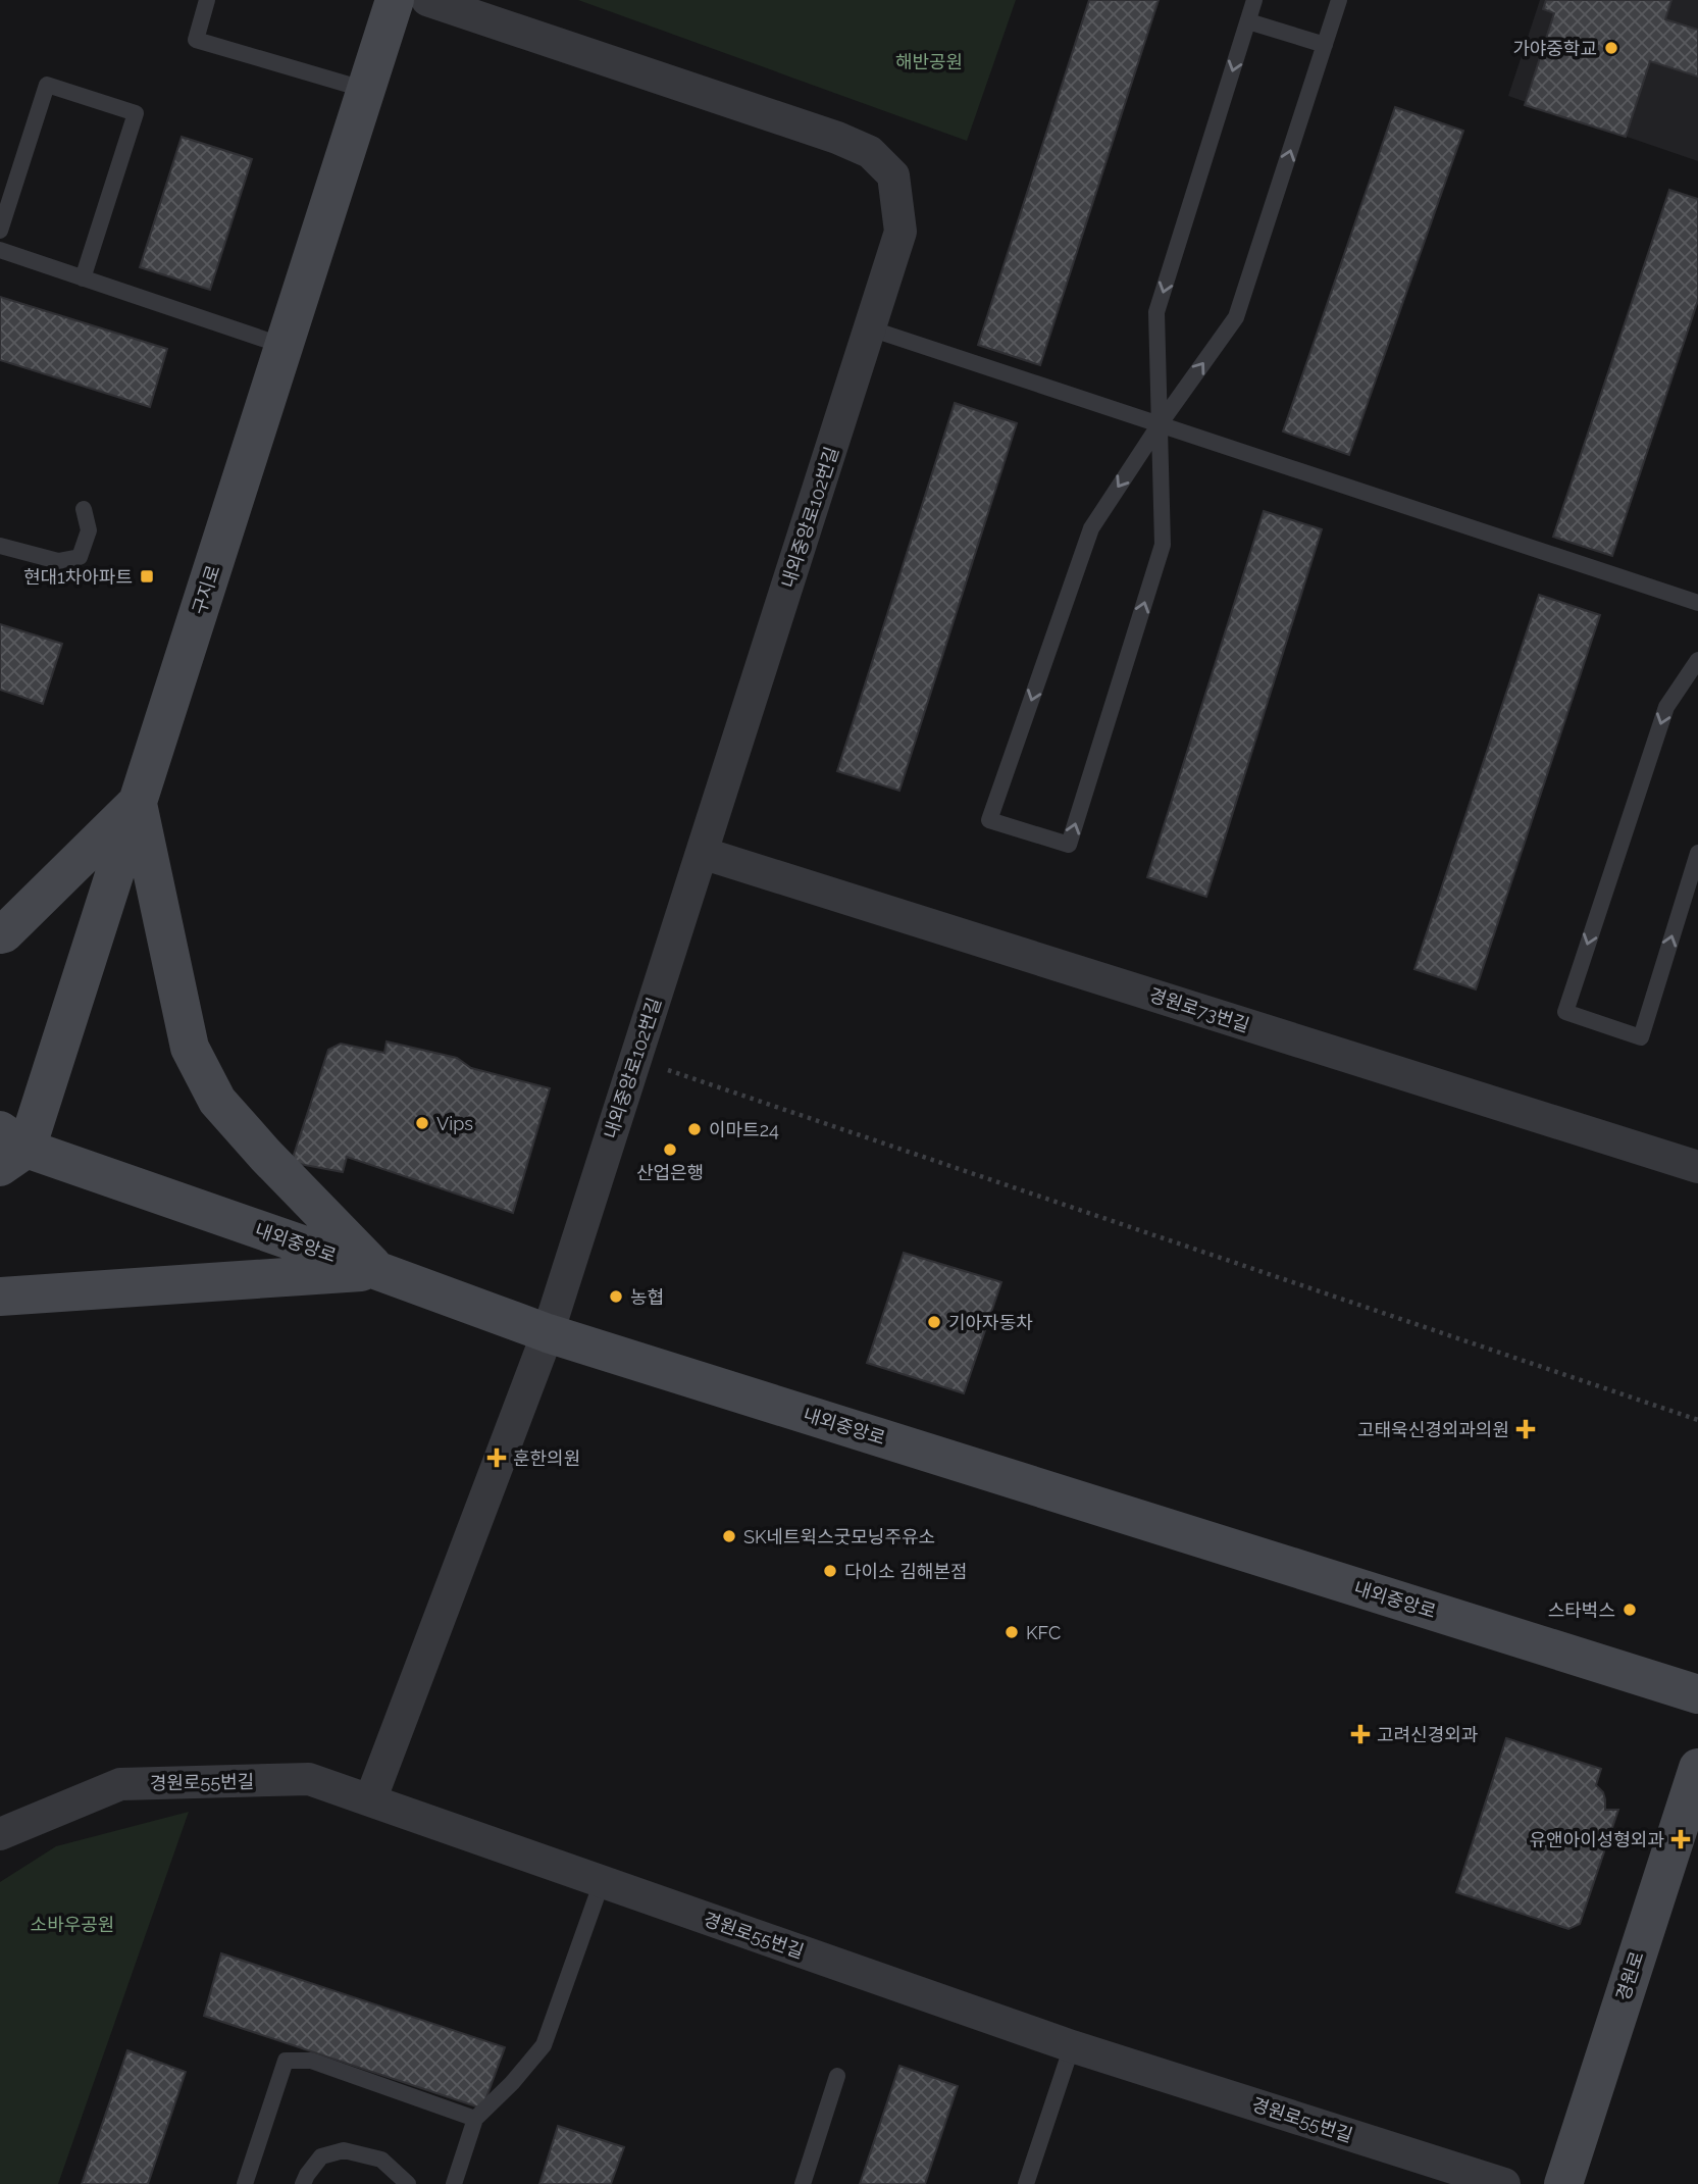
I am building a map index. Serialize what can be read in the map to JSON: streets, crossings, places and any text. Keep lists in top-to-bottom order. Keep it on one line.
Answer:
{"streets":{"street":["내외중앙로102번길","구지로","경원로73번길","내외중앙로","경원로55번길","경원로"]},"crossings":[["내외중앙로102번길","경원로73번길"],["내외중앙로102번길","내외중앙로"],["내외중앙로102번길","경원로55번길"],["구지로","내외중앙로"]],"parks":["해반공원","소바우공원"],"places":{"other":["가야중학교","Vips","이마트24","산업은행","농협","기아자동차","SK네트윅스굿모닝주유소","다이소 김해본점","스타벅스","KFC"],"transit":["현대1차아파트"],"health":["고태욱신경외과의원","훈한의원","고려신경외과","유앤아이성형외과"]}}
